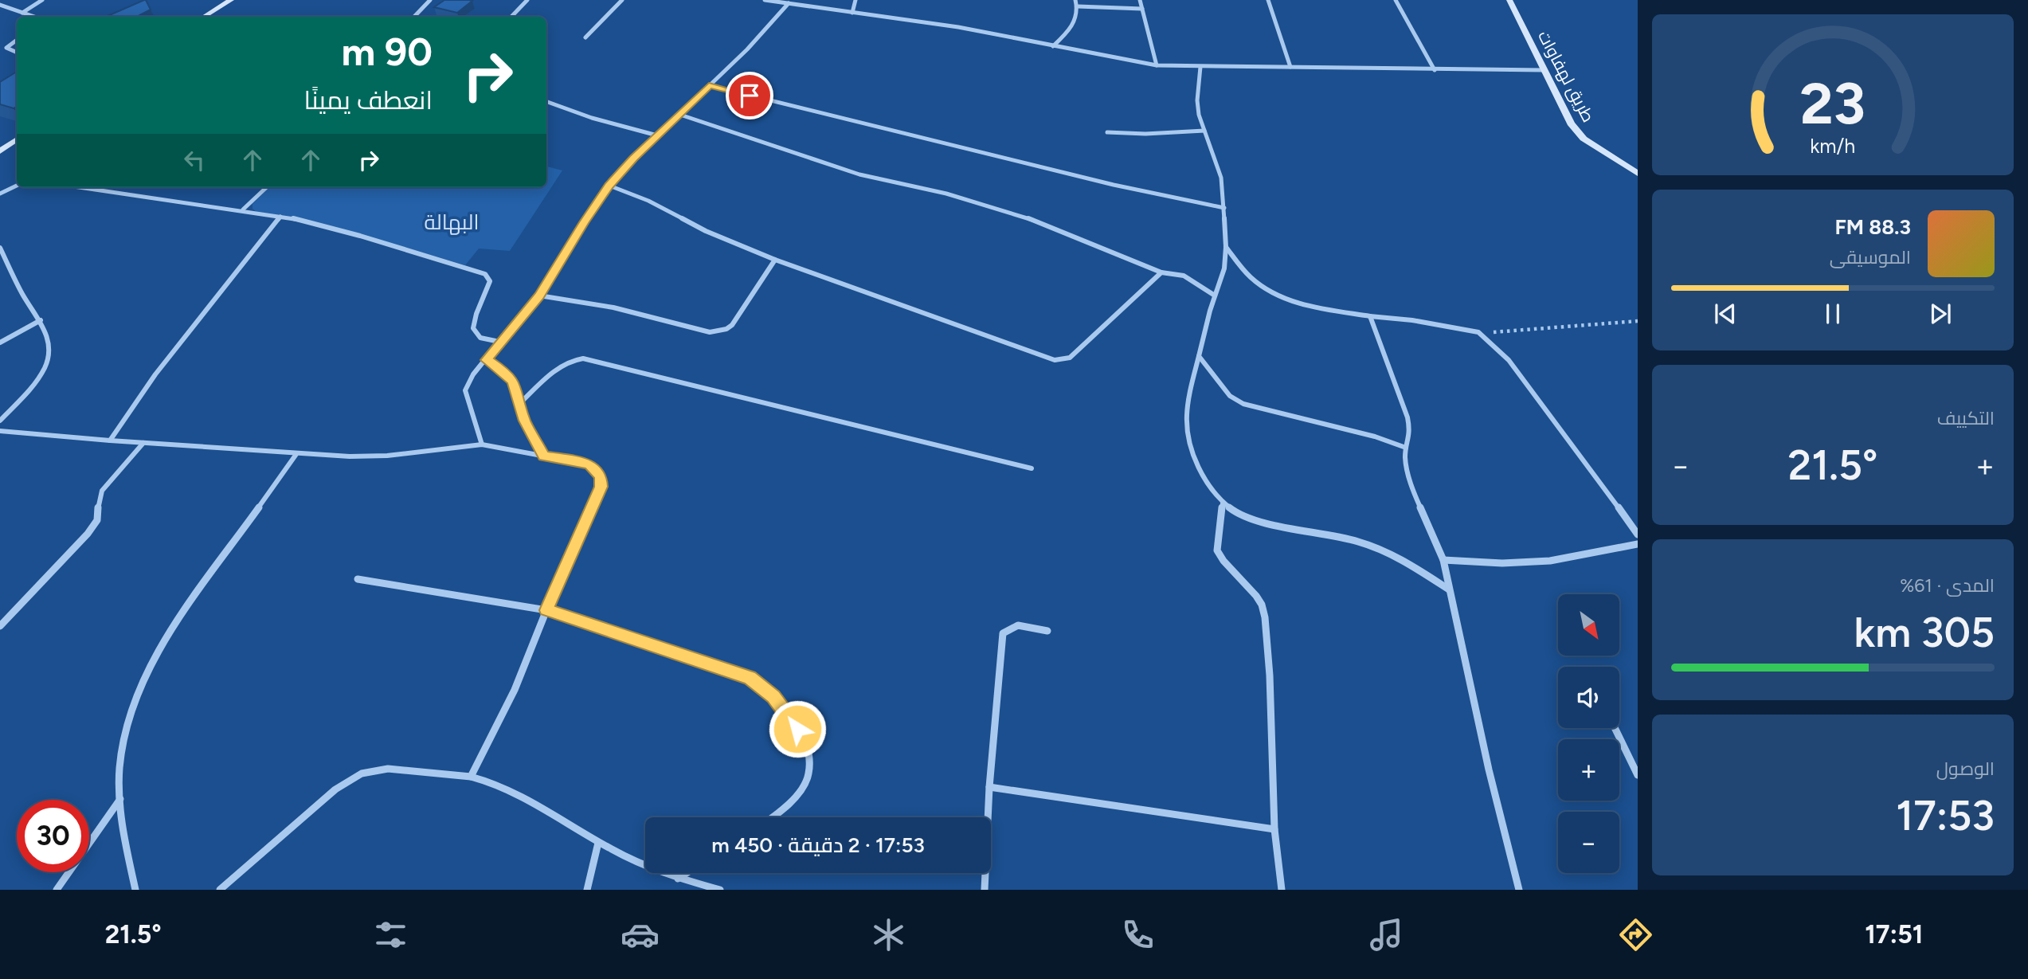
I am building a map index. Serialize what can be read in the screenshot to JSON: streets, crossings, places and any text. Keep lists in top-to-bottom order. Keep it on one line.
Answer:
{"streets":{"street":["طريق لهفاوات"]},"parks":["البهالة"],"north":"bottom right","page":{"turn":["90 m","انعطف يمينًا"],"song":["88.3 FM","الموسيقى"],"tile":["التكييف",["المدى · 61%","305 km"],["الوصول","17:53"]],"heat":["−","21.5°","+"],"map_buttons":["+","−"],"limit":"30","trip":"17:53 · 2 دقيقة · 450 m","tabs":["17:51","21.5°"],"gauge":["23","km/h"]}}
